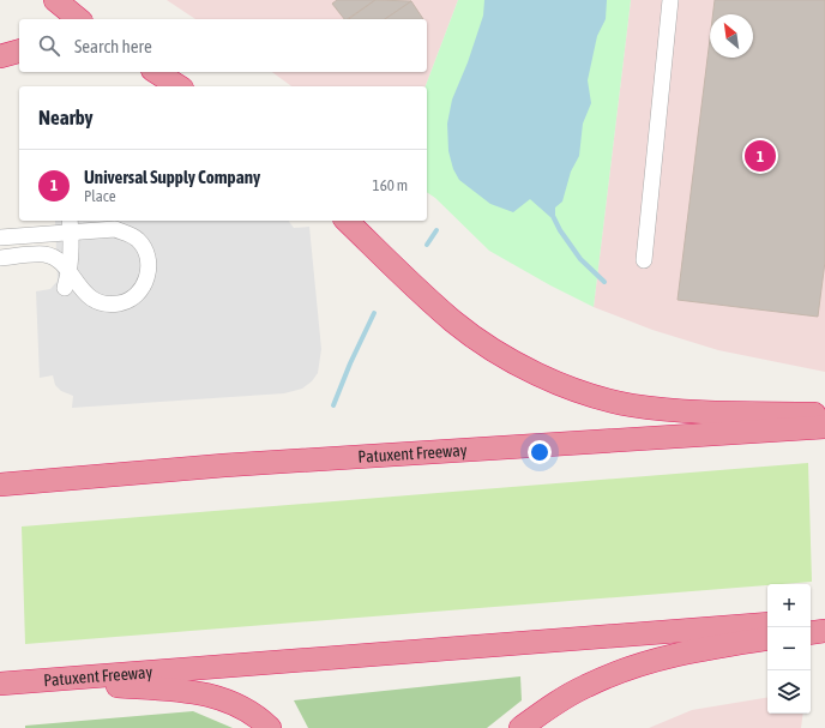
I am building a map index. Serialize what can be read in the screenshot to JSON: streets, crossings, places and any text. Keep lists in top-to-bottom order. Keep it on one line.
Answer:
{"streets":{"highway":["Patuxent Freeway"]},"north":"top left","page":{"search":"Search here","heading":"Nearby","pins":"1","list":[{"mark":"1","name":"Universal Supply Company","note":"Place","value":"160 m"}],"map_buttons":["+","−"]}}
